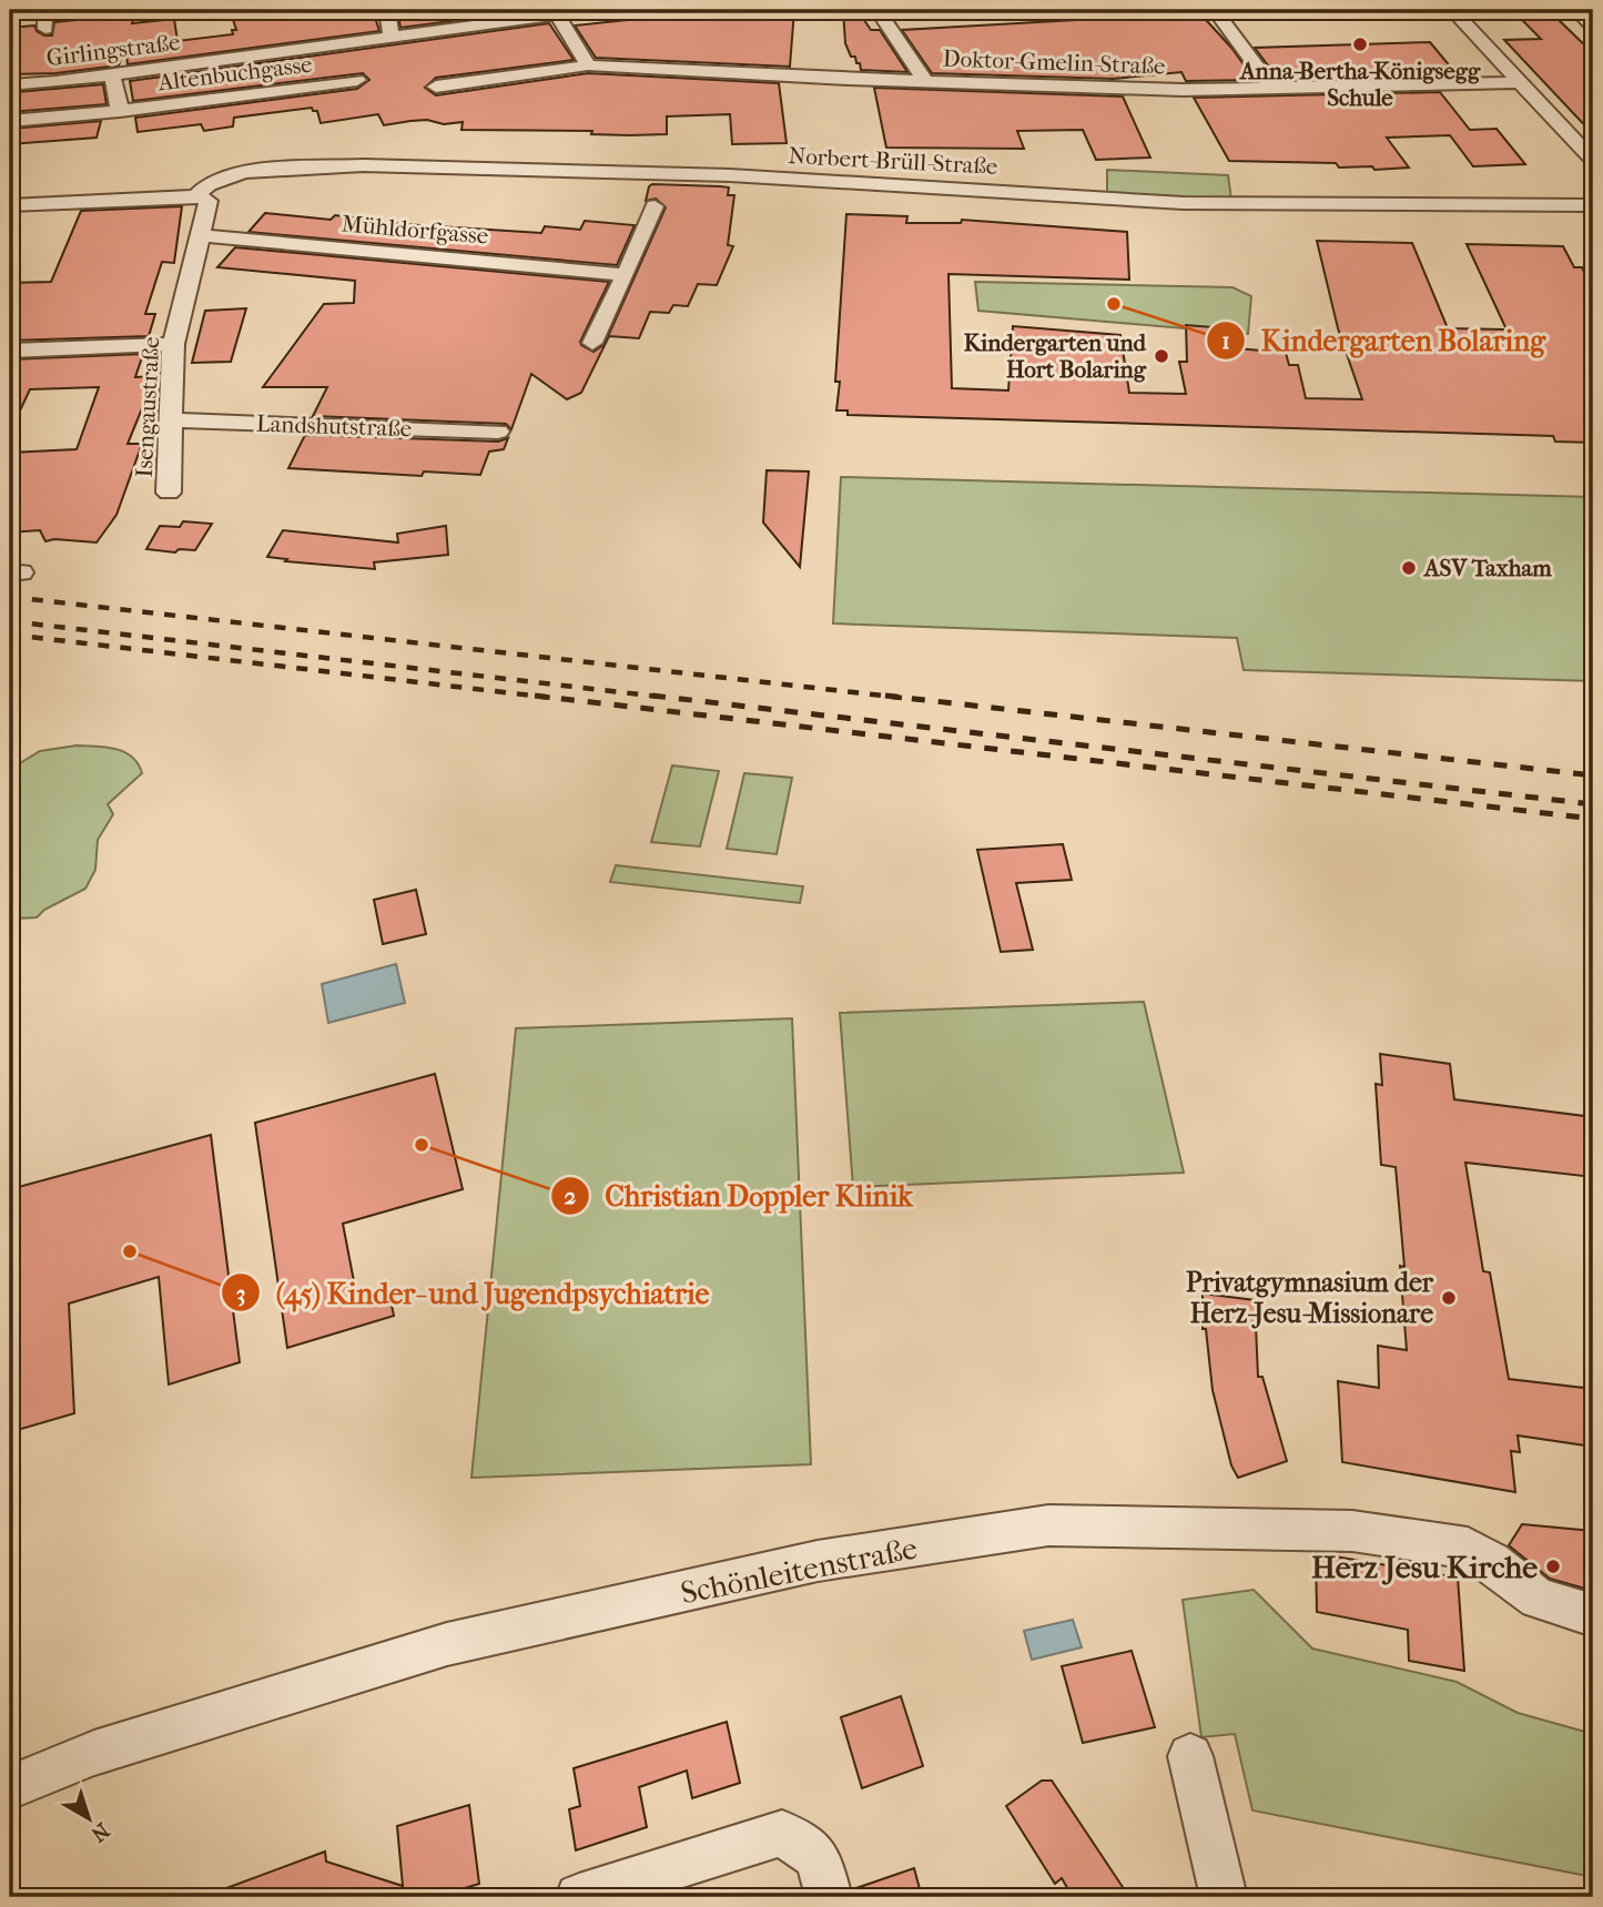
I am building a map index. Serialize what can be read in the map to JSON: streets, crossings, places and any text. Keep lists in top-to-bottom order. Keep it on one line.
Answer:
{"streets":{"street":["Girlingstraße","Doktor-Gmelin-Straße","Altenbuchgasse","Norbert-Brüll-Straße","Mühldorfgasse","Isengaustraße","Landshutstraße","Schönleitenstraße"]},"crossings":[["Norbert-Brüll-Straße","Isengaustraße"],["Mühldorfgasse","Isengaustraße"],["Isengaustraße","Landshutstraße"]],"places":["Anna-Bertha-Königsegg Schule","Kindergarten Bolaring","Kindergarten und Hort Bolaring","ASV Taxham","Christian Doppler Klinik","(45) Kinder- und Jugendpsychiatrie","Privatgymnasium der Herz-Jesu-Missionare","Herz Jesu Kirche"],"north":"bottom right"}
